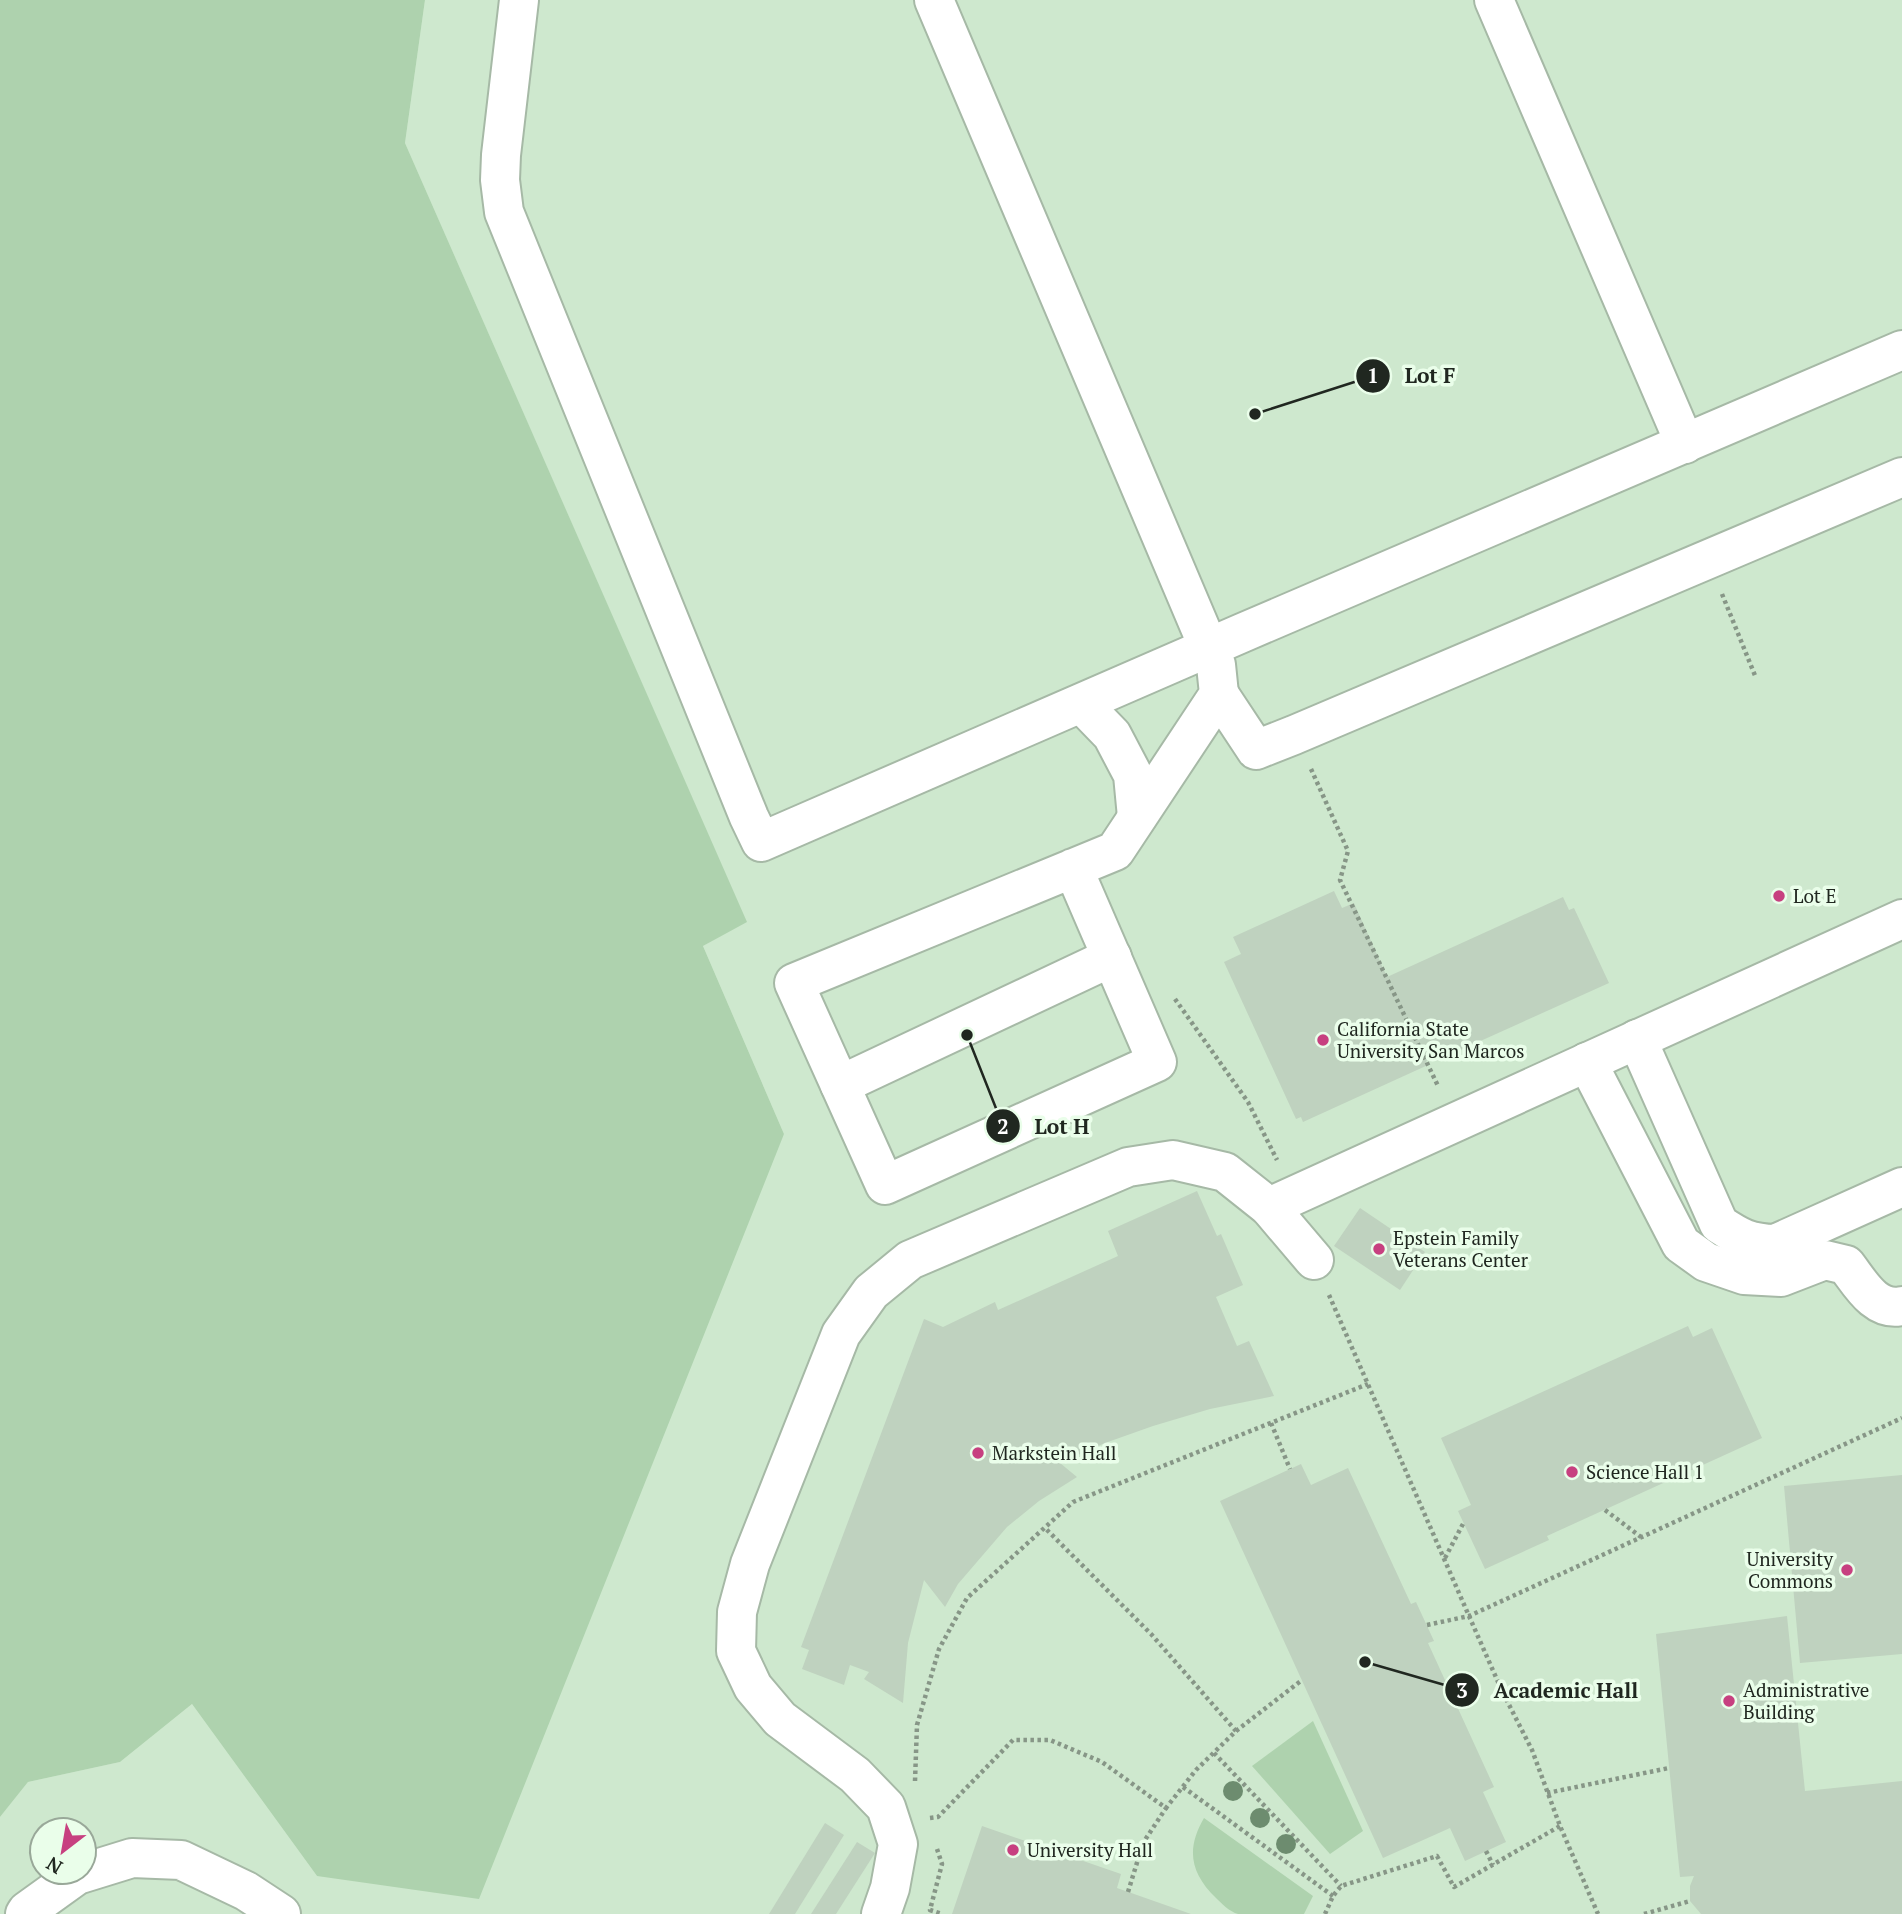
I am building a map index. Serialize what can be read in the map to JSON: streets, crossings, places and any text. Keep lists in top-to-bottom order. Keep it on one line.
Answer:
{"places":["Lot F","Lot E","Lot H","California State University San Marcos","Epstein Family Veterans Center","Markstein Hall","Science Hall 1","University Commons","Academic Hall","Administrative Building","University Hall"],"north":"bottom left"}
